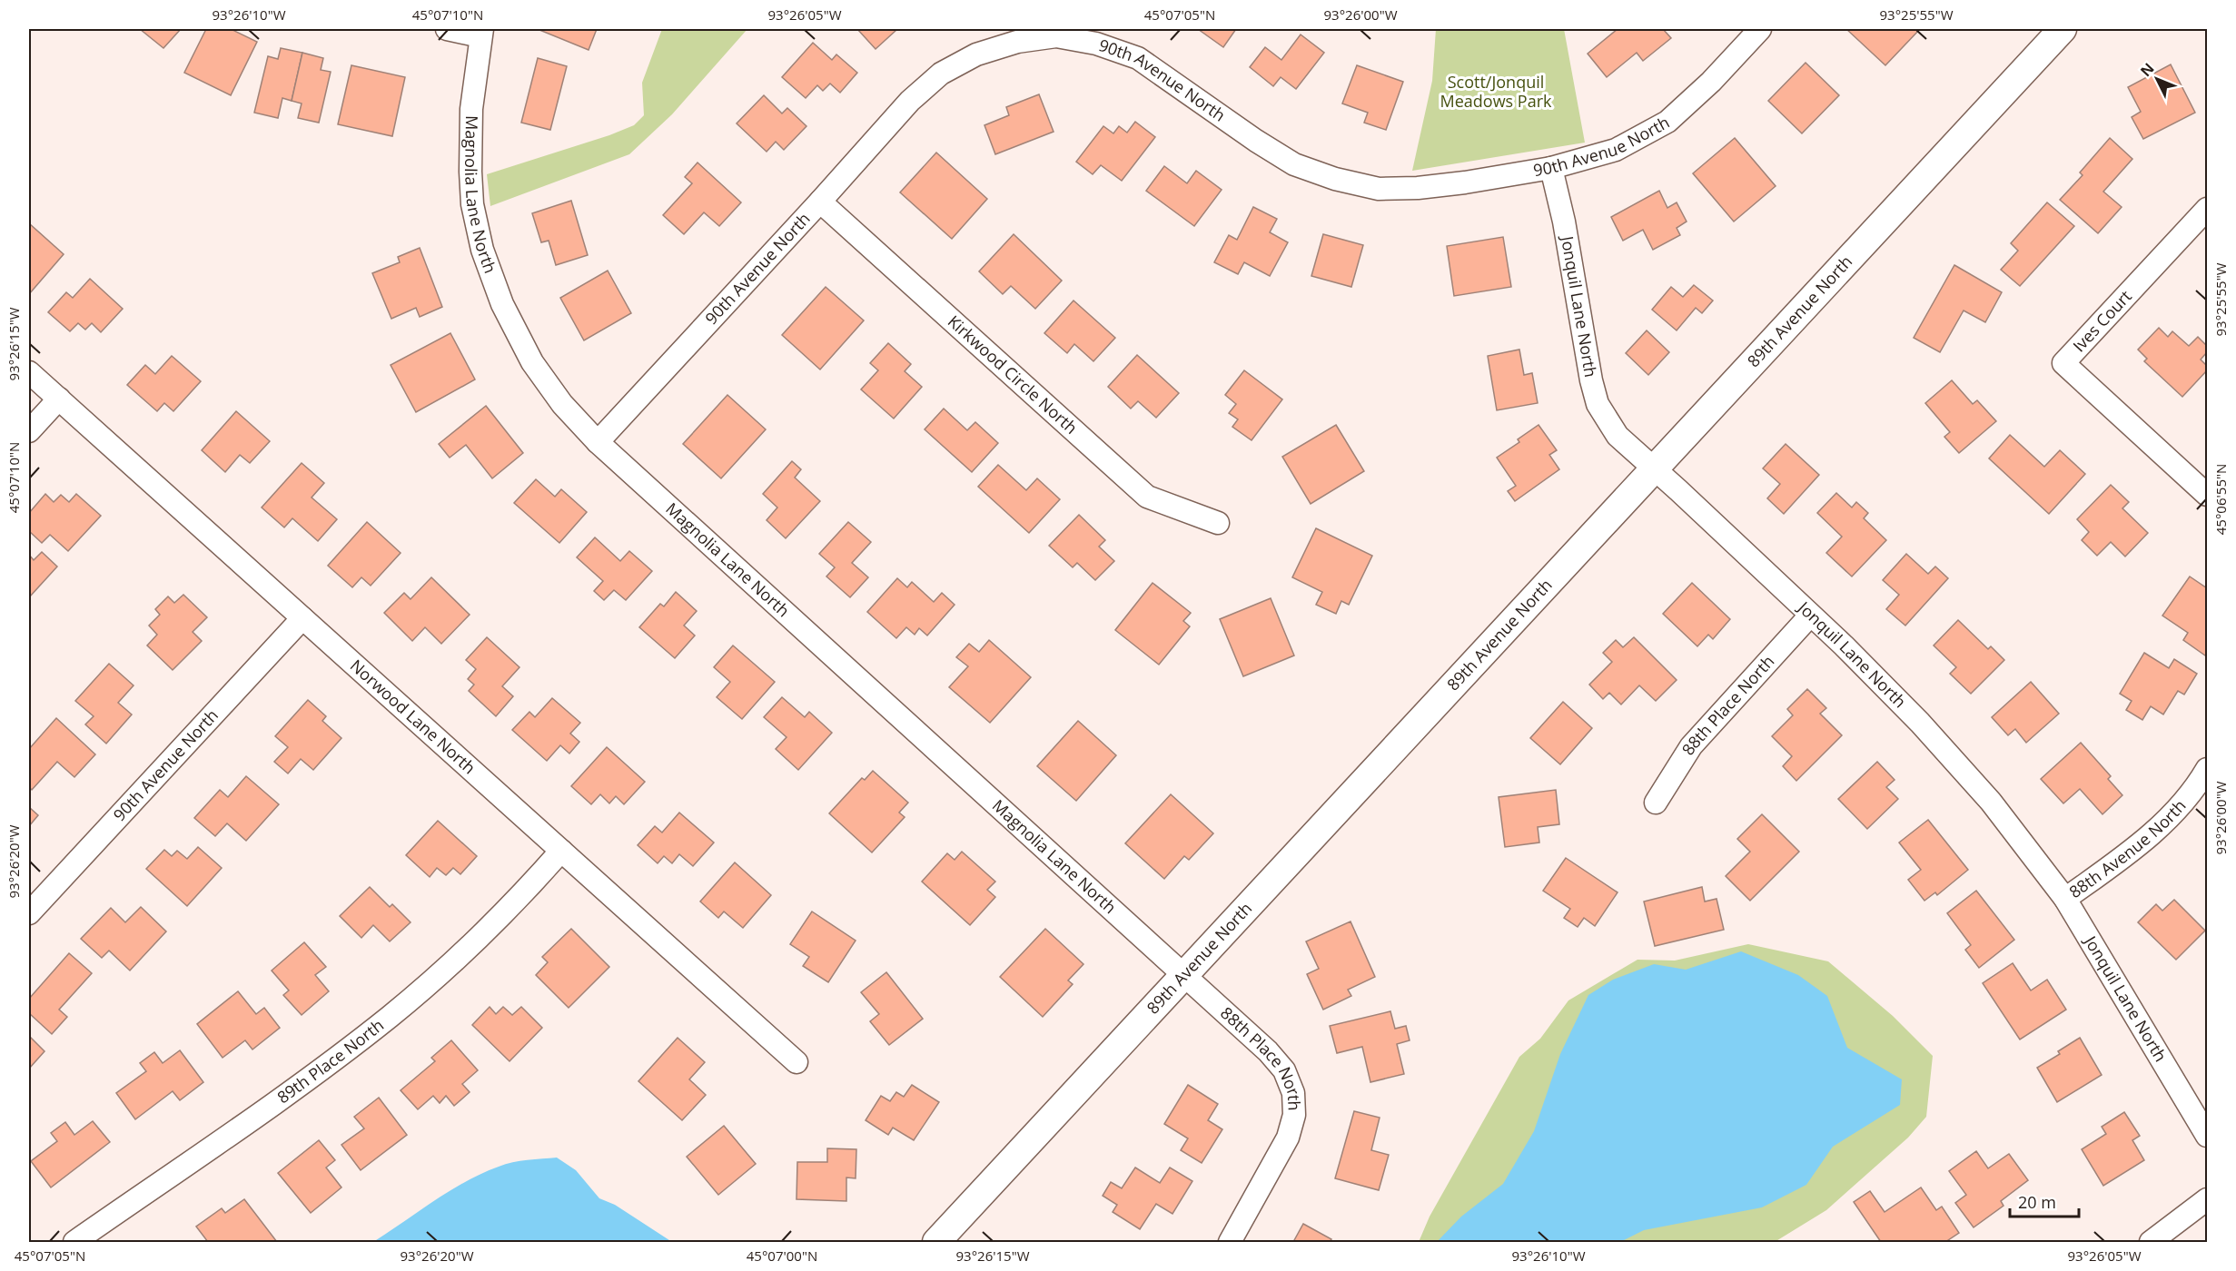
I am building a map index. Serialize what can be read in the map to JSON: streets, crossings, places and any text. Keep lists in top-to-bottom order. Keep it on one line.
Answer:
{"streets":{"street":["90th Avenue North","Magnolia Lane North","Jonquil Lane North","89th Avenue North","Ives Court","Kirkwood Circle North","88th Place North","Norwood Lane North","88th Avenue North","89th Place North"]},"crossings":[["90th Avenue North","Magnolia Lane North"],["90th Avenue North","Jonquil Lane North"],["90th Avenue North","Kirkwood Circle North"],["90th Avenue North","Norwood Lane North"],["Magnolia Lane North","89th Avenue North"],["Magnolia Lane North","88th Place North"],["Jonquil Lane North","89th Avenue North"],["Jonquil Lane North","88th Place North"],["Jonquil Lane North","88th Avenue North"],["89th Avenue North","88th Place North"],["Norwood Lane North","89th Place North"]],"parks":["Scott/Jonquil Meadows Park"],"scale_bar":"20 m","north":"top left","coordinates":["93°26'10\"W","45°07'10\"N","93°26'05\"W","45°07'05\"N","93°26'00\"W","93°25'55\"W","93°26'15\"W","45°06'55\"N","93°26'20\"W","45°07'00\"N"]}
